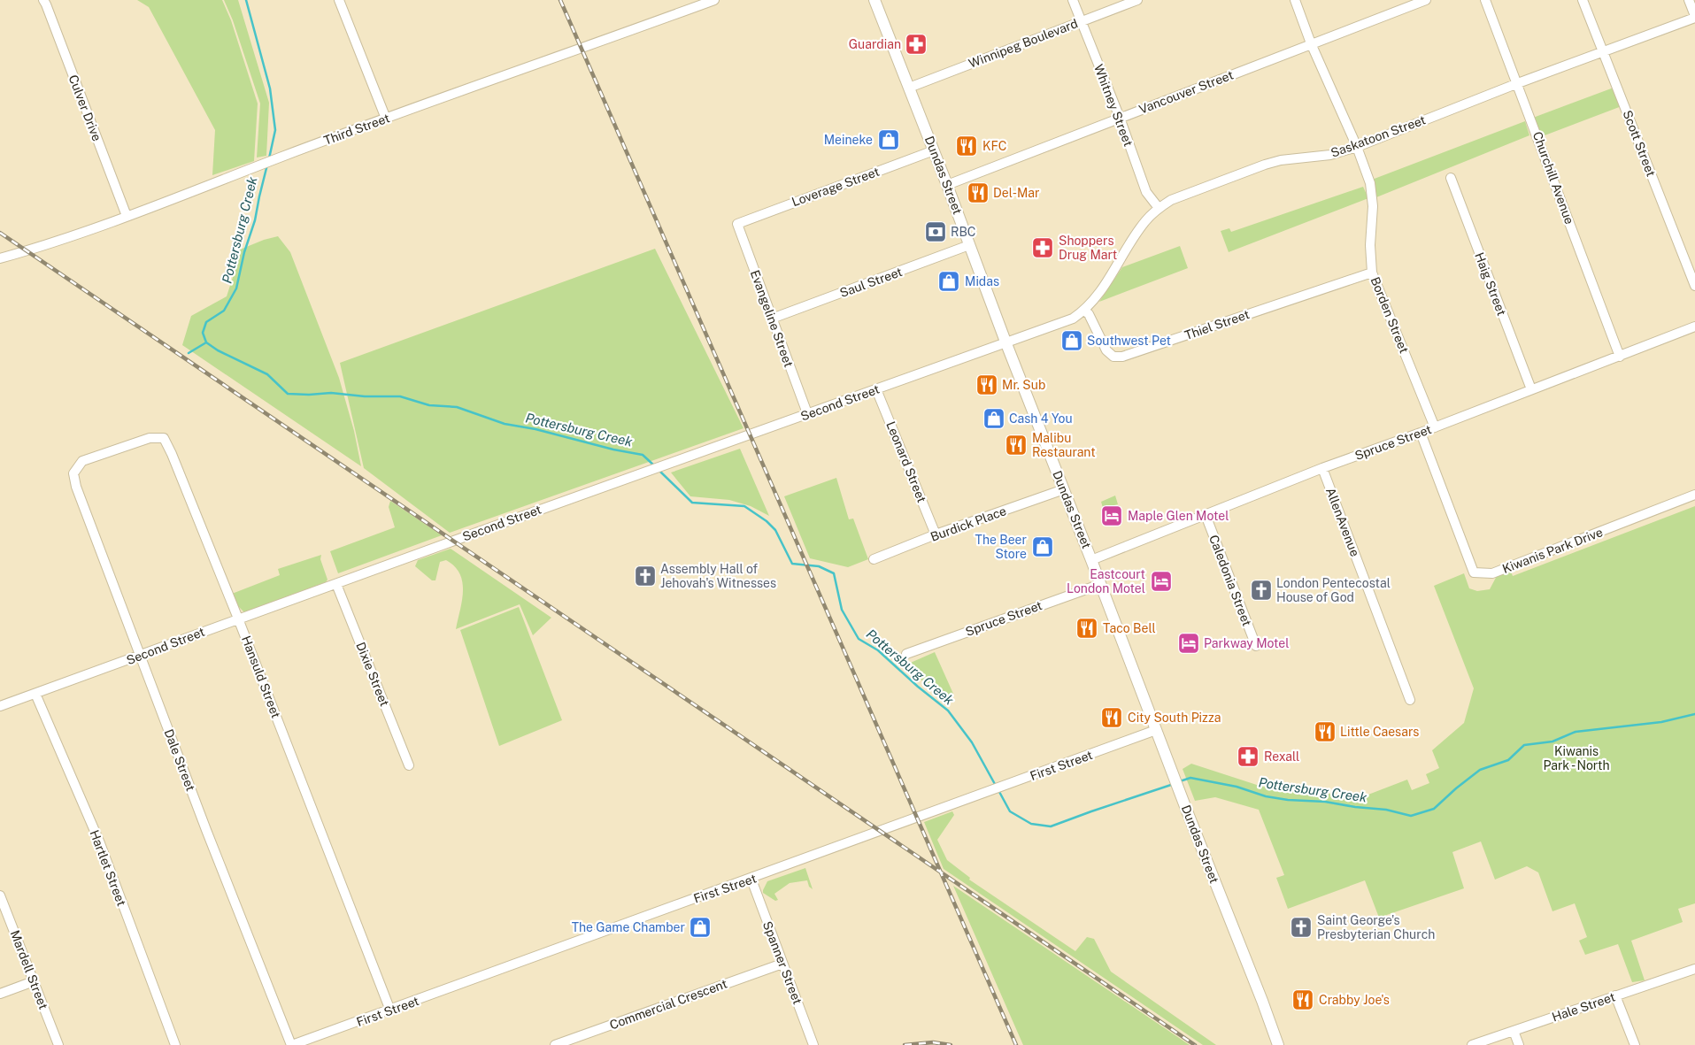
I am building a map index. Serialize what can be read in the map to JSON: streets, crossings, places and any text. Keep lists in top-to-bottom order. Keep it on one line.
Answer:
{"streets":{"main road":["Dundas Street"],"street":["Winnipeg Boulevard","Vancouver Street","Whitney Street","Culver Drive","Third Street","Saskatoon Street","Scott Street","Churchill Avenue","Loverage Street","Saul Street","Haig Street","Borden Street","Evangeline Street","Thiel Street","Second Street","Spruce Street","Leonard Street","AllenAvenue","Burdick Place","Kiwanis Park Drive","Caledonia Street","Dixie Street","Hansuld Street","Dale Street","First Street","Hartlet Street","Spanner Street","Mardell Street","Commercial Crescent","Hale Street"]},"crossings":[["Winnipeg Boulevard","Whitney Street"],["Winnipeg Boulevard","Dundas Street"],["Vancouver Street","Whitney Street"],["Vancouver Street","Dundas Street"],["Vancouver Street","Borden Street"],["Whitney Street","Saskatoon Street"],["Culver Drive","Third Street"],["Saskatoon Street","Scott Street"],["Saskatoon Street","Dundas Street"],["Saskatoon Street","Churchill Avenue"],["Saskatoon Street","Borden Street"],["Saskatoon Street","Thiel Street"],["Saskatoon Street","Second Street"],["Dundas Street","Loverage Street"],["Dundas Street","Saul Street"],["Dundas Street","Second Street"],["Dundas Street","Spruce Street"],["Dundas Street","Burdick Place"],["Dundas Street","First Street"],["Churchill Avenue","Spruce Street"],["Loverage Street","Evangeline Street"],["Saul Street","Evangeline Street"],["Haig Street","Spruce Street"],["Borden Street","Thiel Street"],["Borden Street","Spruce Street"],["Evangeline Street","Second Street"],["Second Street","Leonard Street"],["Second Street","Dixie Street"],["Second Street","Hansuld Street"],["Second Street","Dale Street"],["Second Street","Hartlet Street"],["Spruce Street","AllenAvenue"],["Spruce Street","Kiwanis Park Drive"],["Spruce Street","Caledonia Street"],["Leonard Street","Burdick Place"],["Hansuld Street","Dale Street"],["Hansuld Street","First Street"],["Dale Street","First Street"],["First Street","Spanner Street"],["Spanner Street","Commercial Crescent"]],"water":["Pottersburg Creek"],"parks":["Kiwanis Park - North"],"places":{"pharmacy":["Guardian","Shoppers Drug Mart","Rexall"],"shop":["Meineke","Midas","Southwest Pet","Cash 4 You","The Beer Store","The Game Chamber"],"restaurant":["KFC","Del-Mar","Mr. Sub","Malibu Restaurant","Taco Bell","City South Pizza","Little Caesars","Crabby Joe's"],"bank":["RBC"],"hotel":["Maple Glen Motel","Eastcourt London Motel","Parkway Motel"],"church":["Assembly Hall of Jehovah's Witnesses","London Pentecostal House of God","Saint George's Presbyterian Church"]}}
